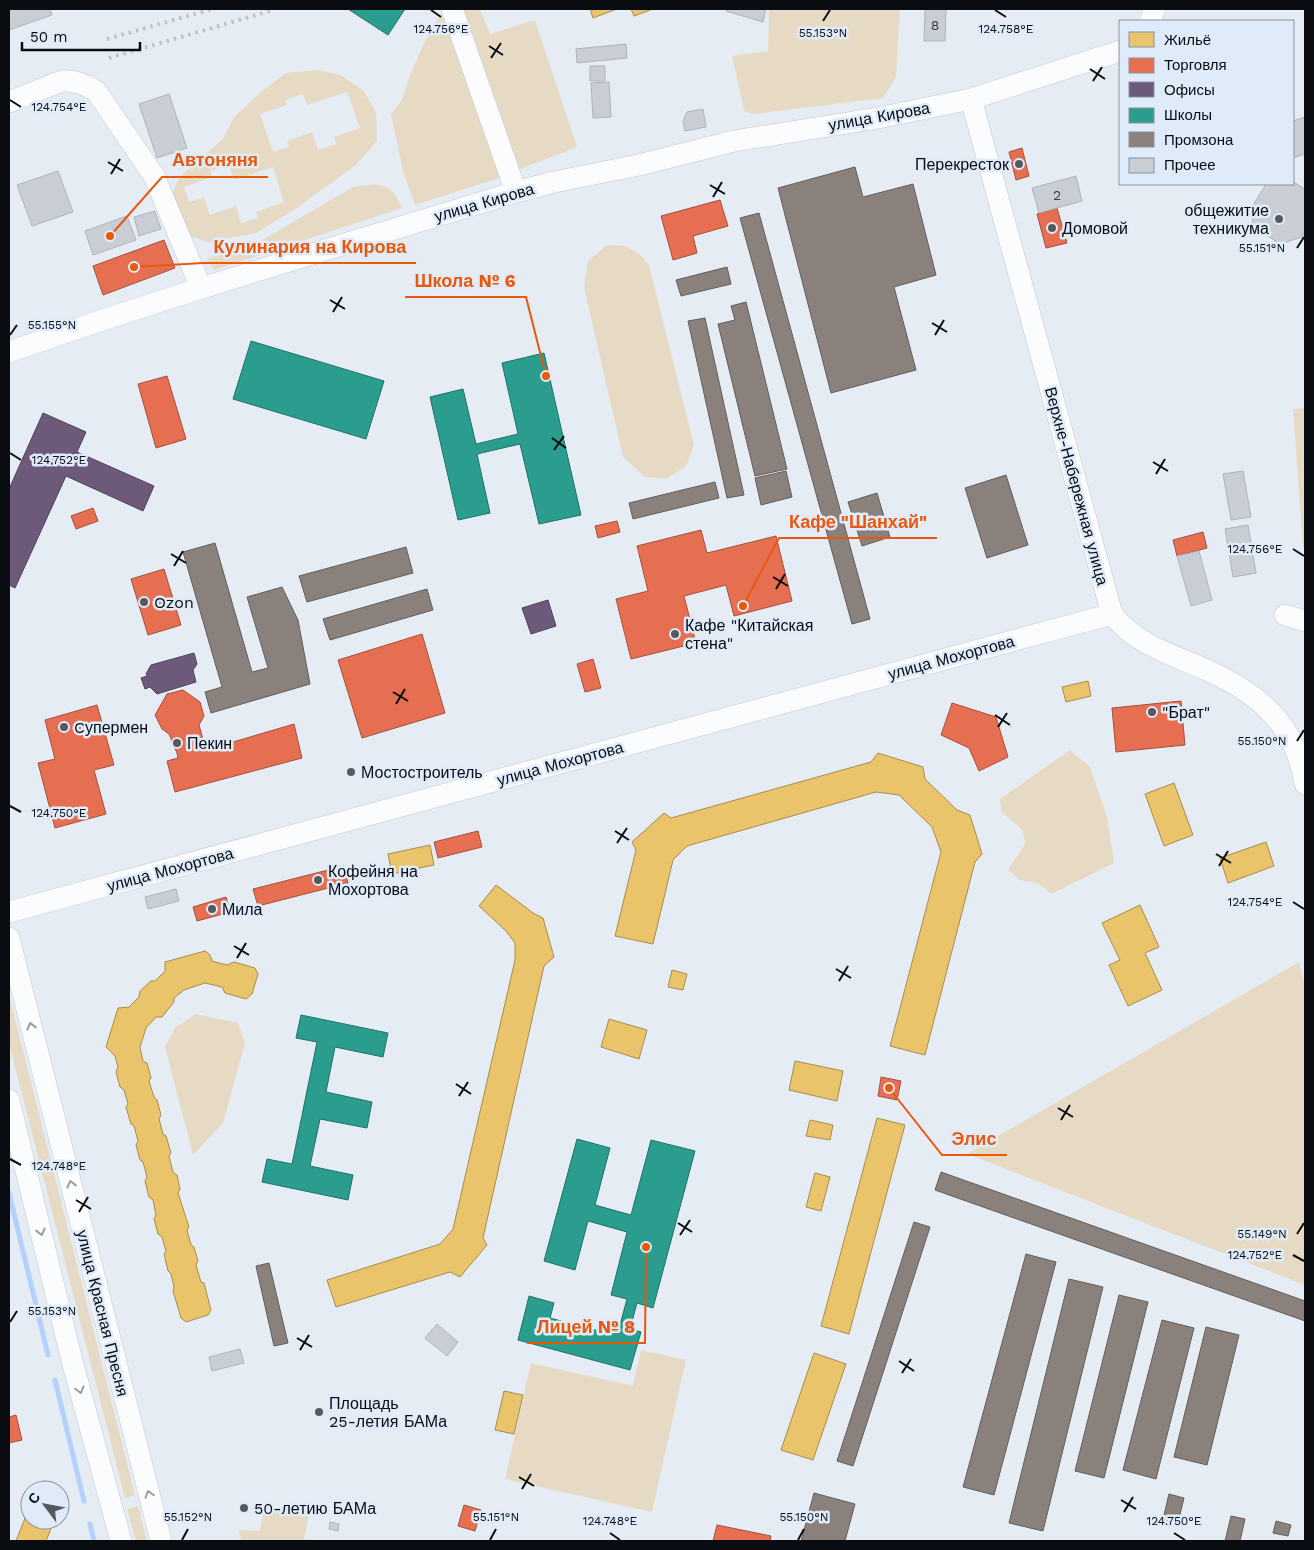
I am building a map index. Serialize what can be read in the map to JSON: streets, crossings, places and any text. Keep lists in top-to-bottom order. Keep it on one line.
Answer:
{"streets":{"street":["улица Кирова","Верхне-Набережная улица","улица Мохортова","улица Красная Пресня"]},"crossings":[["улица Кирова","Верхне-Набережная улица"],["Верхне-Набережная улица","улица Мохортова"]],"places":["Перекресток","общежитие техникума","Домовой","Автоняня","Кулинария на Кирова","Школа № 6","Ozon","Кафе \"Шанхай\"","Кафе \"Китайская стена\"","\"Брат\"","Cупермен","Пекин","Мостостроитель","Кофейня на Мохортова","Мила","Элис","Лицей № 8","Площадь 25-летия БАМа","50-летию БАМа"],"house_numbers":["8","2"],"legend":["Жильё","Торговля","Офисы","Школы","Промзона","Прочее"],"scale_bar":"50 m","north":"top left","coordinates":["124.756°E","124.758°E","55.153°N","124.754°E","55.151°N","55.155°N","124.752°E","55.150°N","124.750°E","124.748°E","55.149°N","55.152°N"]}
